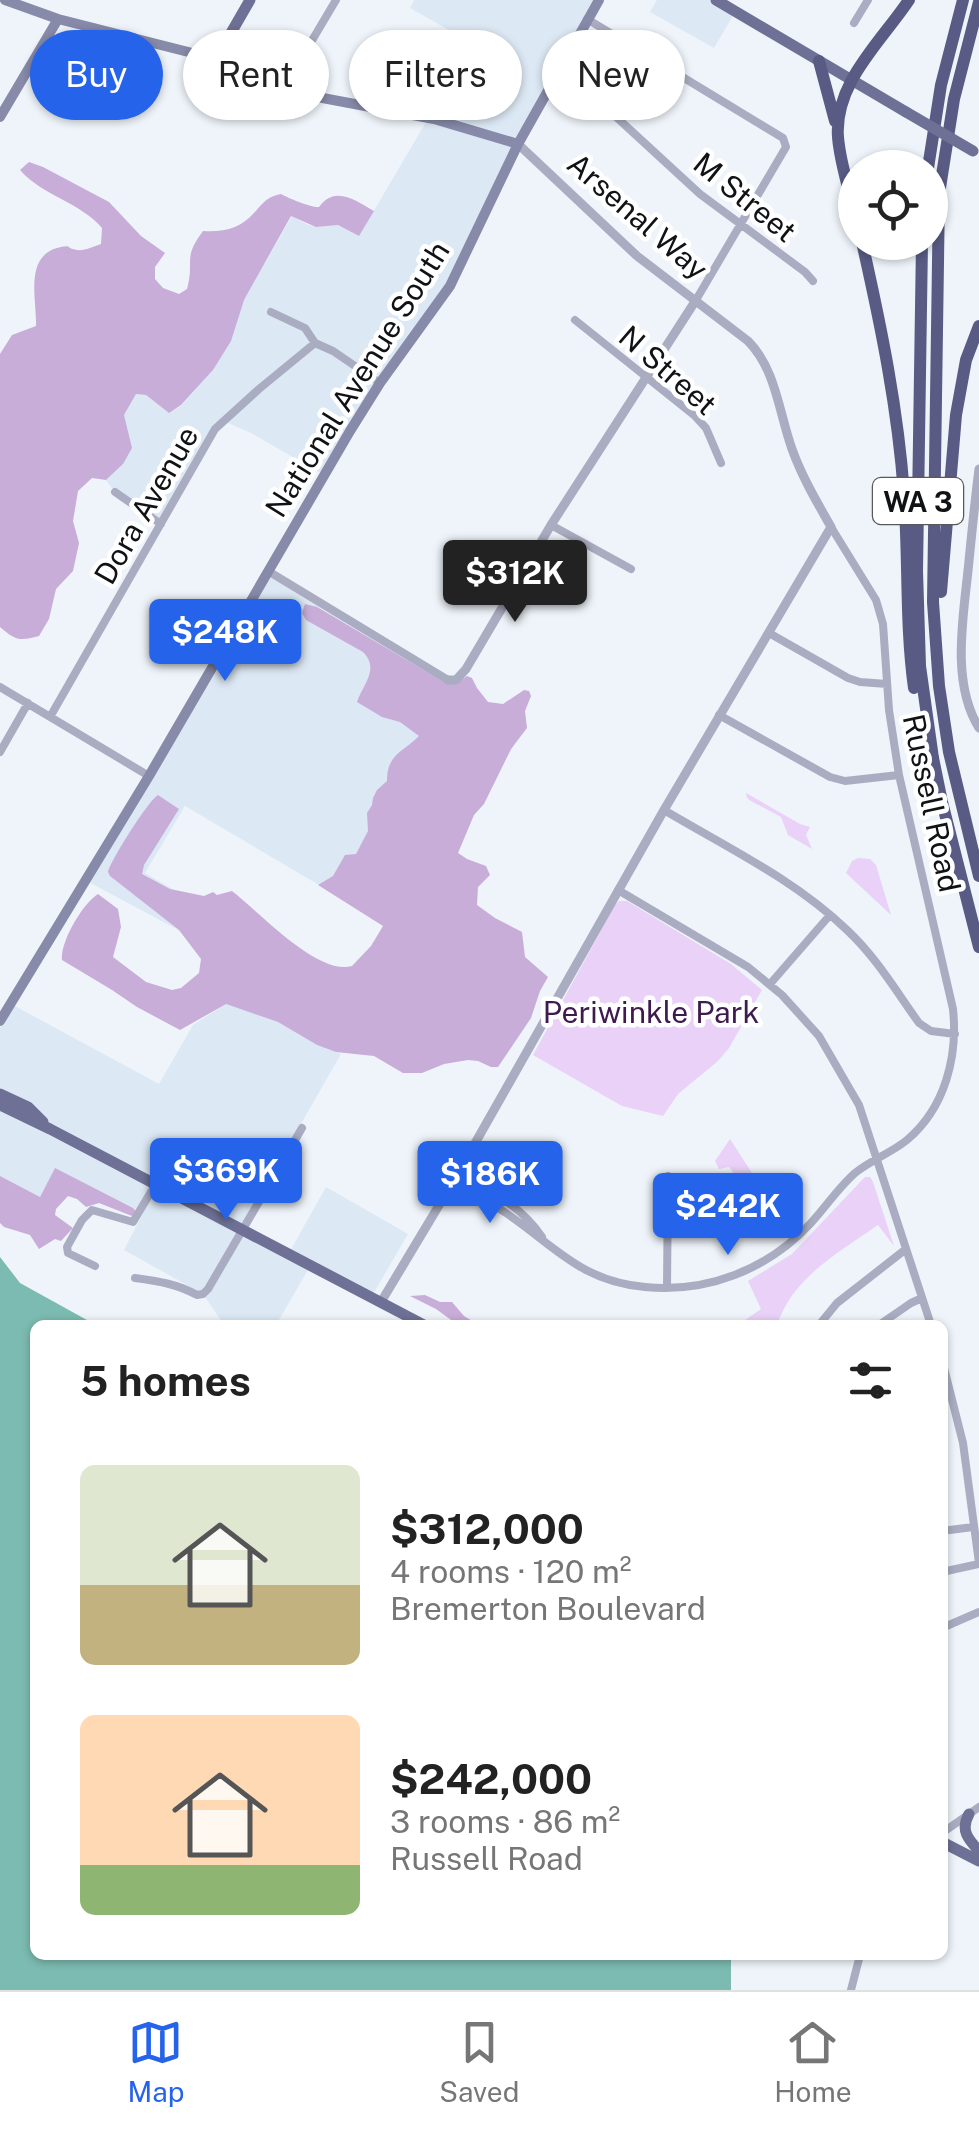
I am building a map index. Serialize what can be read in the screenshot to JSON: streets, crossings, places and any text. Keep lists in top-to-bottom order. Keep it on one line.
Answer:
{"streets":{"highway":["WA 3"],"main road":["Arsenal Way","National Avenue South"],"street":["M Street","N Street","Dora Avenue","Russell Road"]},"crossings":[["Arsenal Way","National Avenue South"],["Arsenal Way","Russell Road"]],"parks":["Periwinkle Park"],"page":{"chip":["Buy","Rent","Filters","New"],"price":["$312K","$248K","$369K","$186K","$242K"],"heading":"5 homes","list":[{"name":"$312,000","note":"4 rooms · 120 m² · Bremerton Boulevard"},{"name":"$242,000","note":"3 rooms · 86 m² · Russell Road"}],"tabs":["Map","Saved","Home"]}}
